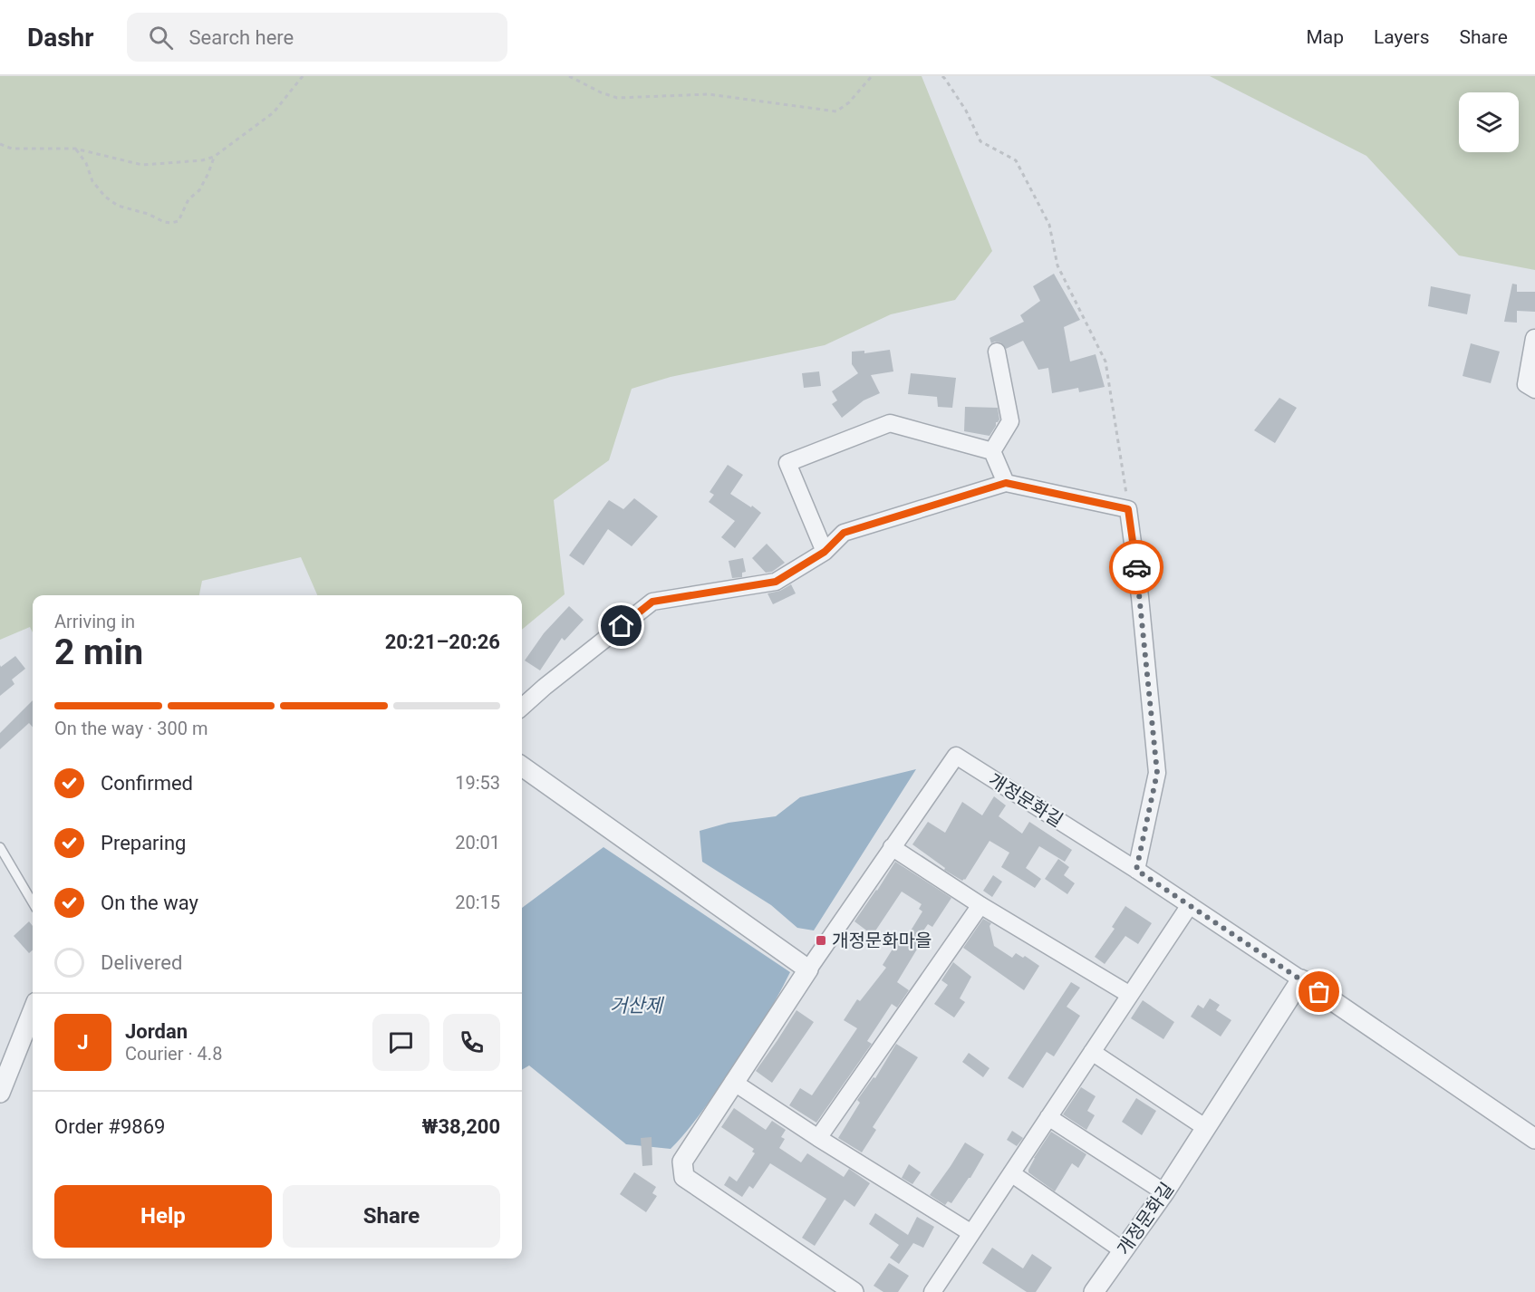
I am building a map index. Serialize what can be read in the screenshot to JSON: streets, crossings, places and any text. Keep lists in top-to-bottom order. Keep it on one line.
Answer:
{"streets":{"street":["개정문화길"]},"water":["거산제"],"places":{"transit":["개정문화마을"]},"page":{"header":"Dashr","search":"Search here","nav":["Map","Layers","Share"],"heading":["2 min","Arriving in","20:21–20:26"],"panel":["Jordan","Courier · 4.8","Order #9869","₩38,200"],"bar":"On the way · 300 m","list":[["Confirmed","19:53"],["Preparing","20:01"],["On the way","20:15"],"Delivered"],"round":"J","buttons":["Help","Share"]}}
